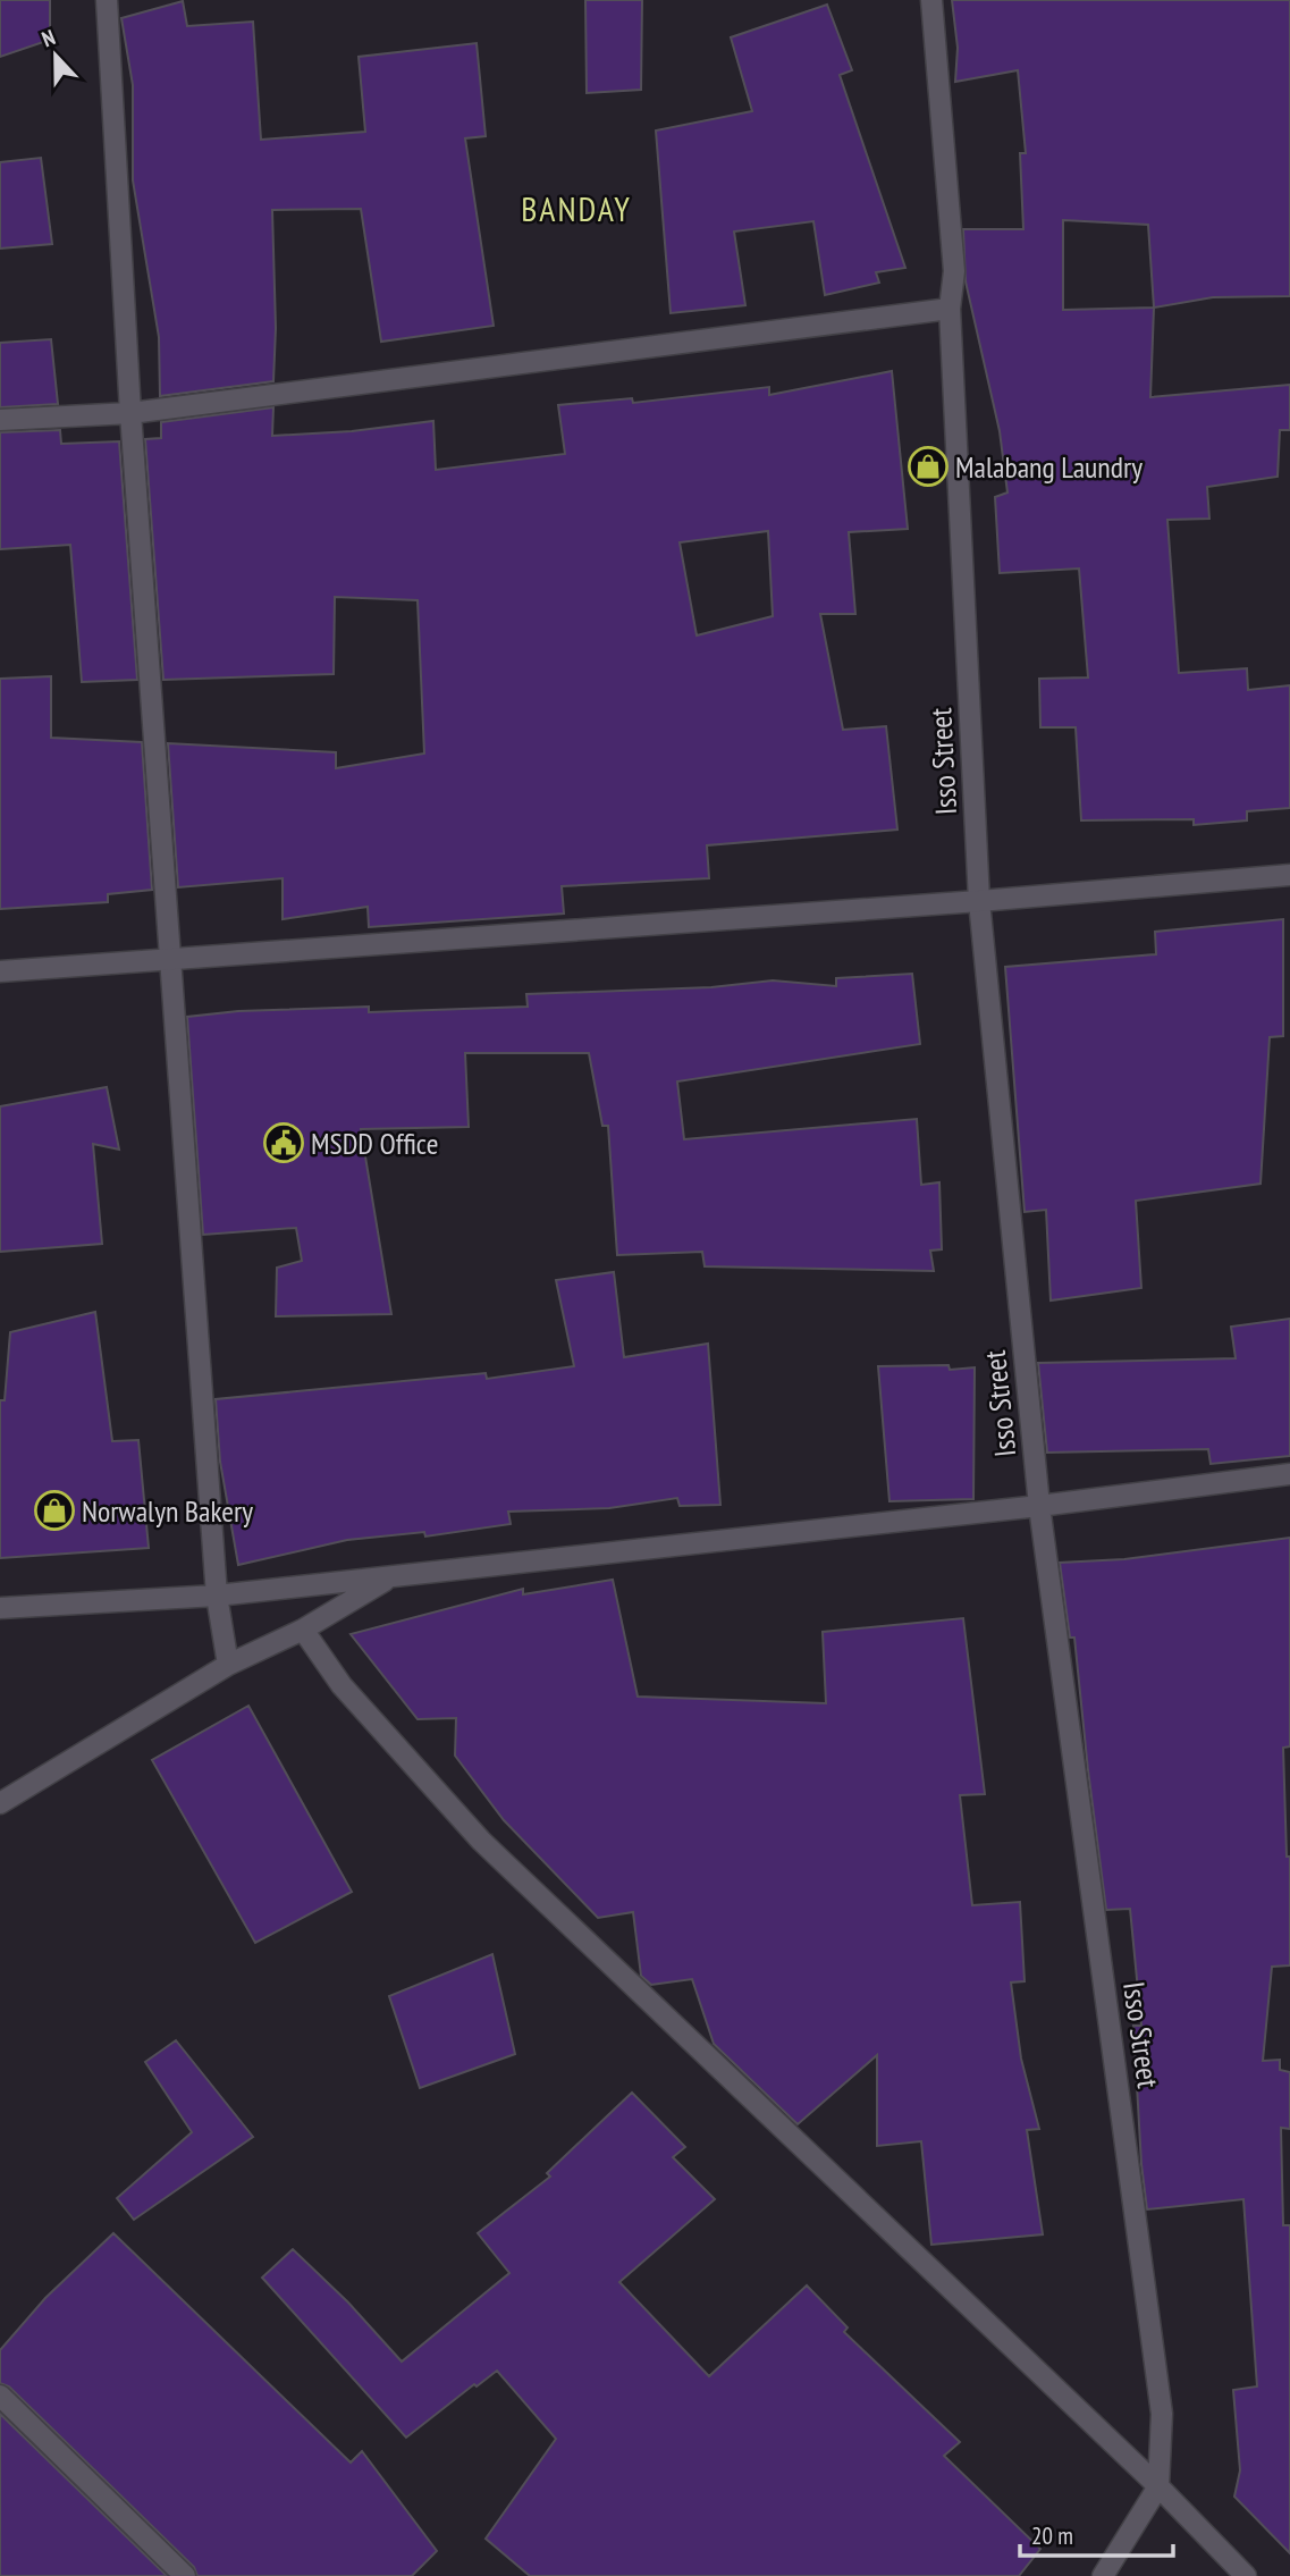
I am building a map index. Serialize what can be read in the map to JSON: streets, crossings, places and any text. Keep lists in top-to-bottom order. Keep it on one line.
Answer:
{"streets":{"street":["Isso Street"]},"districts":["BANDAY"],"places":{"shop":["Malabang Laundry","Norwalyn Bakery"],"public building":["MSDD Office"]},"scale_bar":"20 m","north":"top"}
